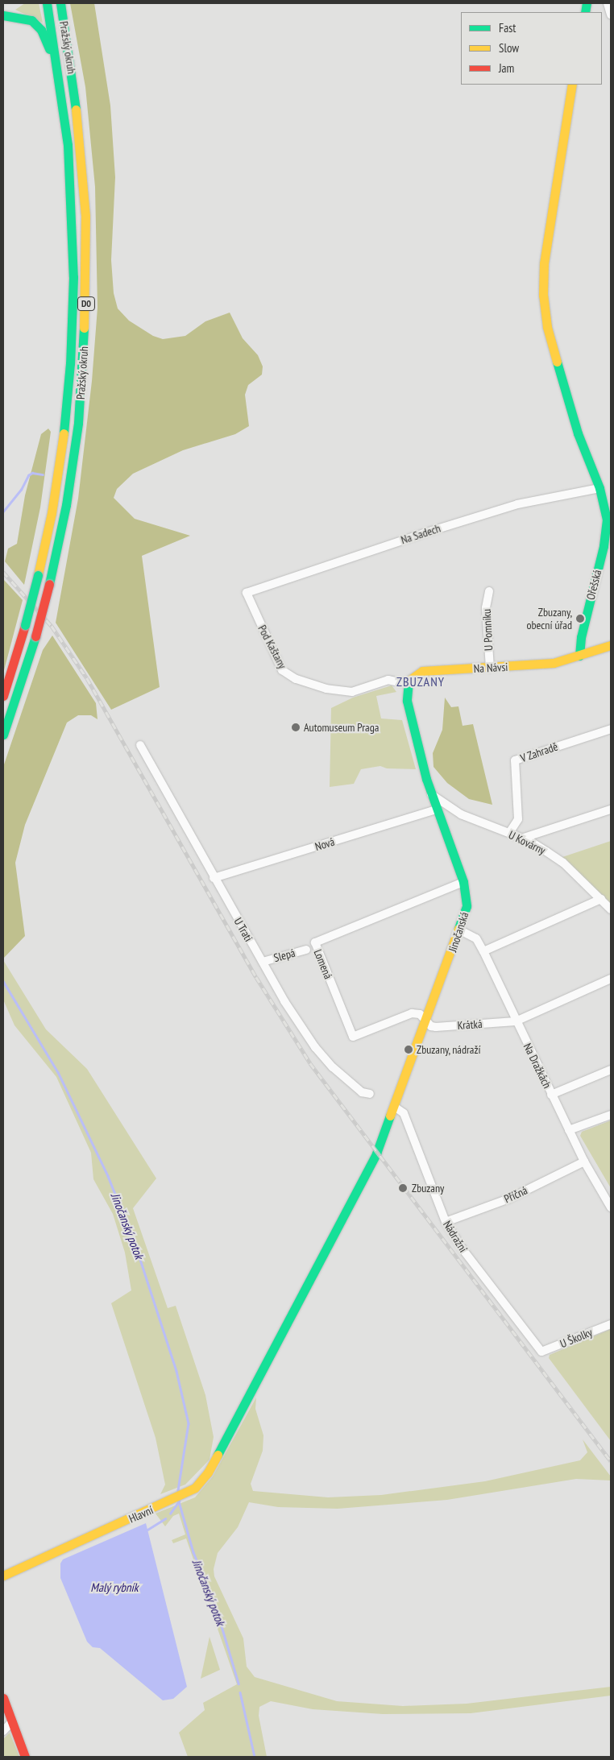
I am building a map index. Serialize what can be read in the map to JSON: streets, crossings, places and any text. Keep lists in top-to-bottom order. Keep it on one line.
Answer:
{"streets":{"main road":["Pražský okruh","D0","Ořešská","Na Návsi","Jinočanská","Hlavní"],"street":["Na Sadech","U Pomníku","Pod Kaštany","V Zahradě","U Kovárny","Nová","U Trati","Slepá","Lomená","Krátká","Na Dražkách","Příčná","Nádražní","U Školky"]},"crossings":[["Na Sadech","Ořešská"],["Na Sadech","Pod Kaštany"],["Ořešská","Na Návsi"],["U Pomníku","Na Návsi"],["Pod Kaštany","Na Návsi"],["Pod Kaštany","Jinočanská"],["Na Návsi","Jinočanská"],["V Zahradě","U Kovárny"],["U Kovárny","Jinočanská"],["Nová","U Trati"],["Nová","Jinočanská"],["U Trati","Slepá"],["Jinočanská","Lomená"],["Jinočanská","Krátká"],["Jinočanská","Na Dražkách"],["Jinočanská","Nádražní"],["Jinočanská","Hlavní"],["Lomená","Krátká"],["Krátká","Na Dražkách"],["Na Dražkách","Příčná"],["Příčná","Nádražní"],["Nádražní","U Školky"]],"districts":["ZBUZANY"],"water":["Jinočanský potok","Malý rybník"],"places":["Zbuzany, obecní úřad","Automuseum Praga","Zbuzany, nádraží","Zbuzany"],"legend":["Fast","Slow","Jam"]}
